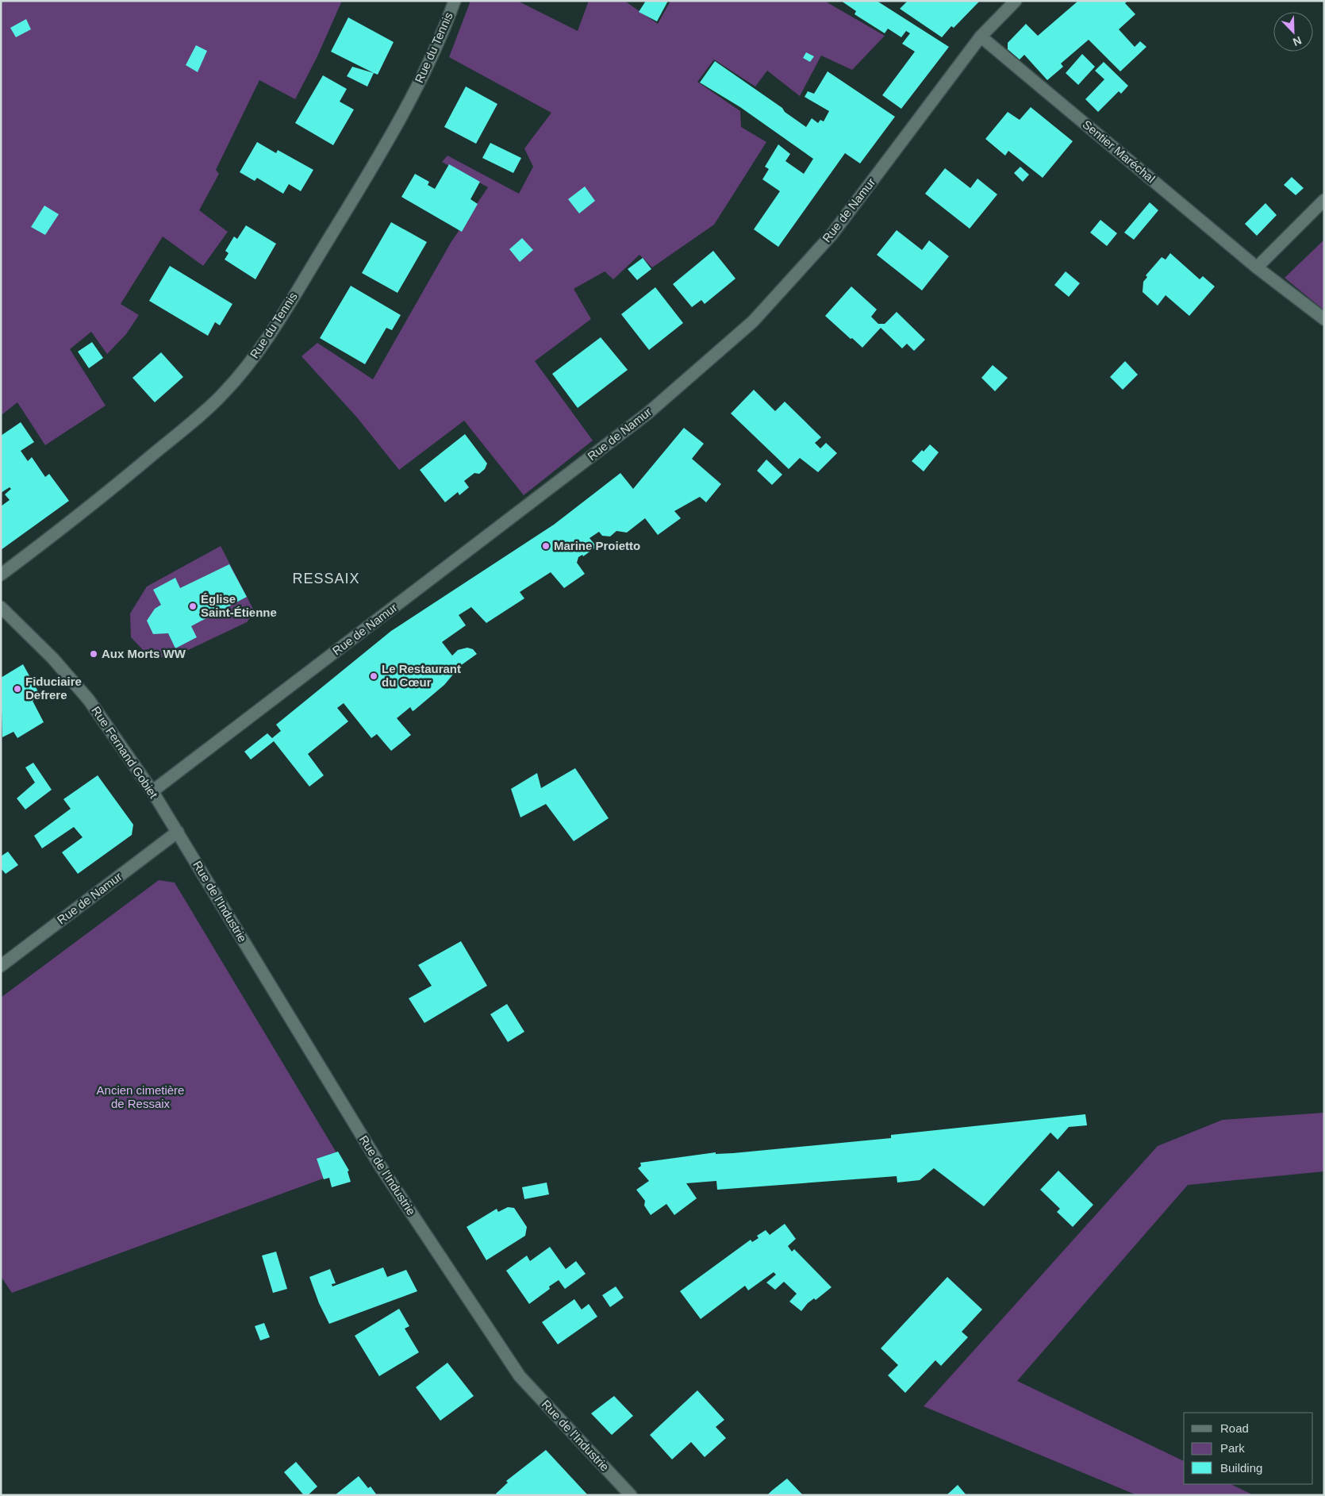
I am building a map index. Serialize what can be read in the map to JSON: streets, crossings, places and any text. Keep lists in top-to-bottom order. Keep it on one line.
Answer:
{"streets":{"street":["Rue du Tennis","Sentier Maréchal","Rue de Namur","Rue Fernand Gobiet","Rue de l'Industrie"]},"crossings":[["Sentier Maréchal","Rue de Namur"],["Rue de Namur","Rue Fernand Gobiet"],["Rue de Namur","Rue de l'Industrie"],["Rue Fernand Gobiet","Rue de l'Industrie"]],"districts":["RESSAIX"],"parks":["Ancien cimetière de Ressaix"],"places":["Marine Proietto","Église Saint-Étienne","Aux Morts WW","Le Restaurant du Cœur","Fiduciaire Defrere"],"legend":["Road","Park","Building"],"north":"bottom right"}
